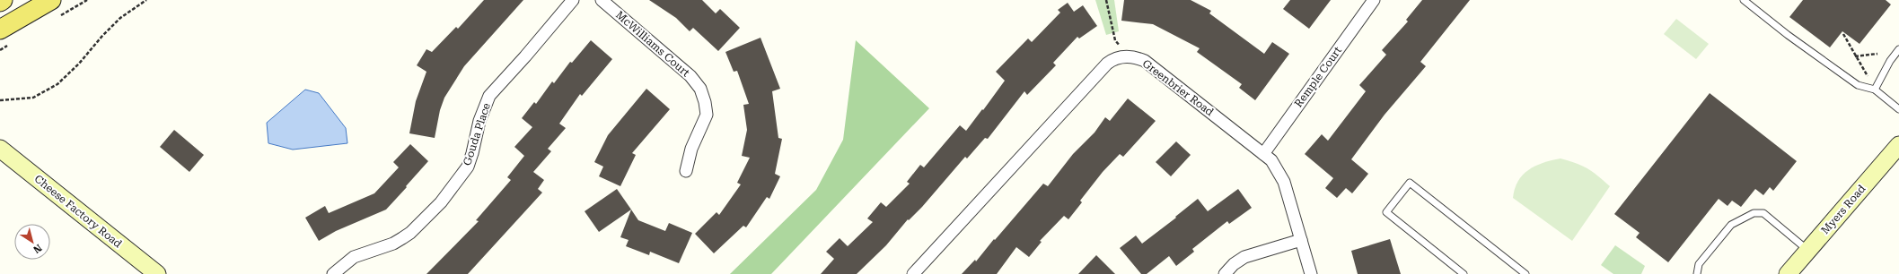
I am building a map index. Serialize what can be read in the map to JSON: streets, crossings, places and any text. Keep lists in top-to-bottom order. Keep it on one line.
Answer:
{"streets":{"main road":["Myers Road","Cheese Factory Road"],"street":["McWilliams Court","Remple Court","Greenbrier Road","Gouda Place"]},"crossings":[["Remple Court","Greenbrier Road"]],"north":"bottom right"}
